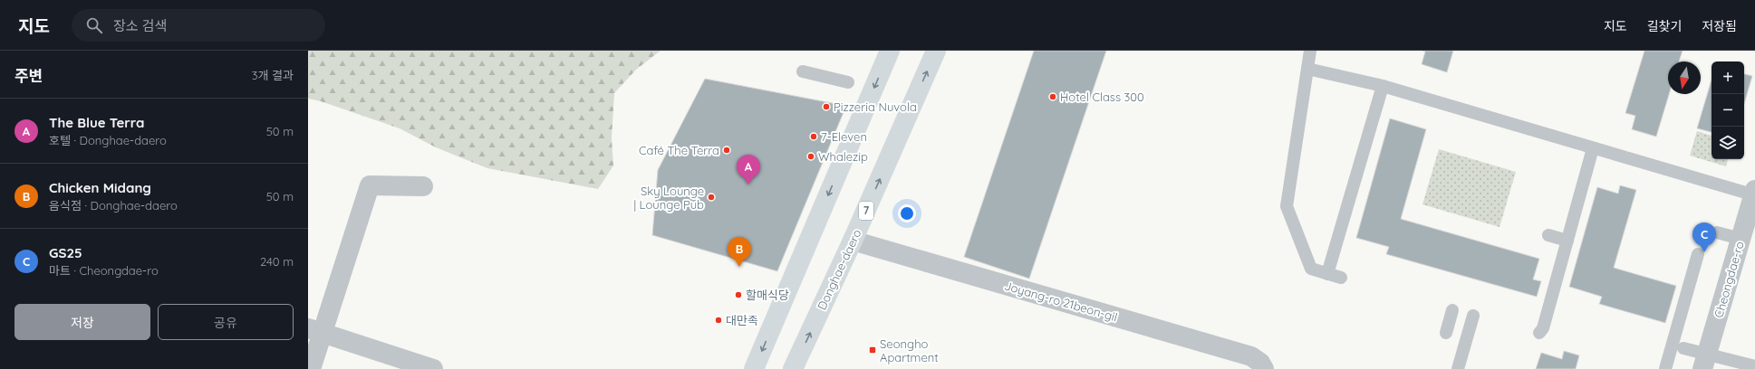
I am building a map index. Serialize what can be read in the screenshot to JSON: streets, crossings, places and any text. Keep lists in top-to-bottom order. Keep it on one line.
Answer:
{"streets":{"main road":["7","Donghae-daero"],"street":["Cheongdae-ro","Joyang-ro 21beon-gil"]},"crossings":[["Donghae-daero","Joyang-ro 21beon-gil"]],"places":{"other":["Hotel Class 300","Pizzeria Nuvola","7-Eleven","Café The Terra","Whalezip","Sky Lounge | Lounge Pub","할매식당","대만족"],"transit":["Seongho Apartment"]},"north":"bottom","page":{"header":"지도","search":"장소 검색","nav":["지도","길찾기","저장됨"],"heading":["주변","3개 결과"],"map_buttons":["+","−"],"list":[{"mark":"A","name":"The Blue Terra","note":"호텔 · Donghae-daero","value":"50 m"},{"mark":"B","name":"Chicken Midang","note":"음식점 · Donghae-daero","value":"50 m"},{"mark":"C","name":"GS25","note":"마트 · Cheongdae-ro","value":"240 m"}],"pins":["A","C","B"],"buttons":["저장","공유"]}}
